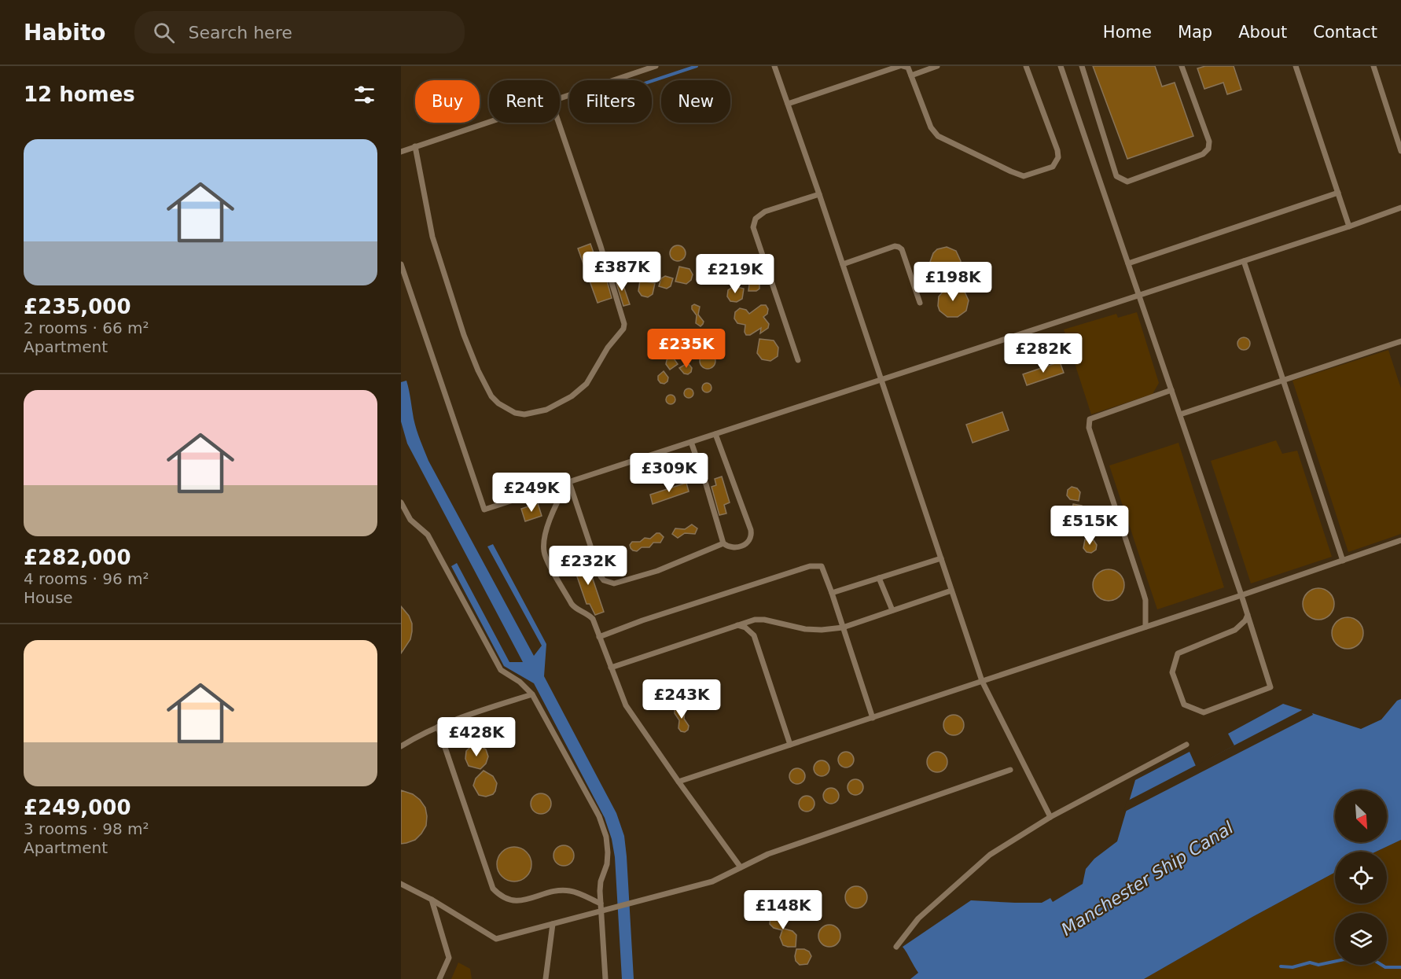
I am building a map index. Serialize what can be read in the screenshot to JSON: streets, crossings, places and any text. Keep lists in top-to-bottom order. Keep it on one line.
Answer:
{"water":["Manchester Ship Canal"],"north":"bottom right","page":{"header":"Habito","search":"Search here","nav":["Home","Map","About","Contact"],"heading":"12 homes","chip":["Buy","Rent","Filters","New"],"list":[{"name":"£235,000","note":"2 rooms · 66 m² · Apartment"},{"name":"£282,000","note":"4 rooms · 96 m² · House"},{"name":"£249,000","note":"3 rooms · 98 m² · Apartment"}],"price":["£387K","£219K","£198K","£235K","£282K","£309K","£249K","£515K","£232K","£243K","£428K","£148K"]}}
